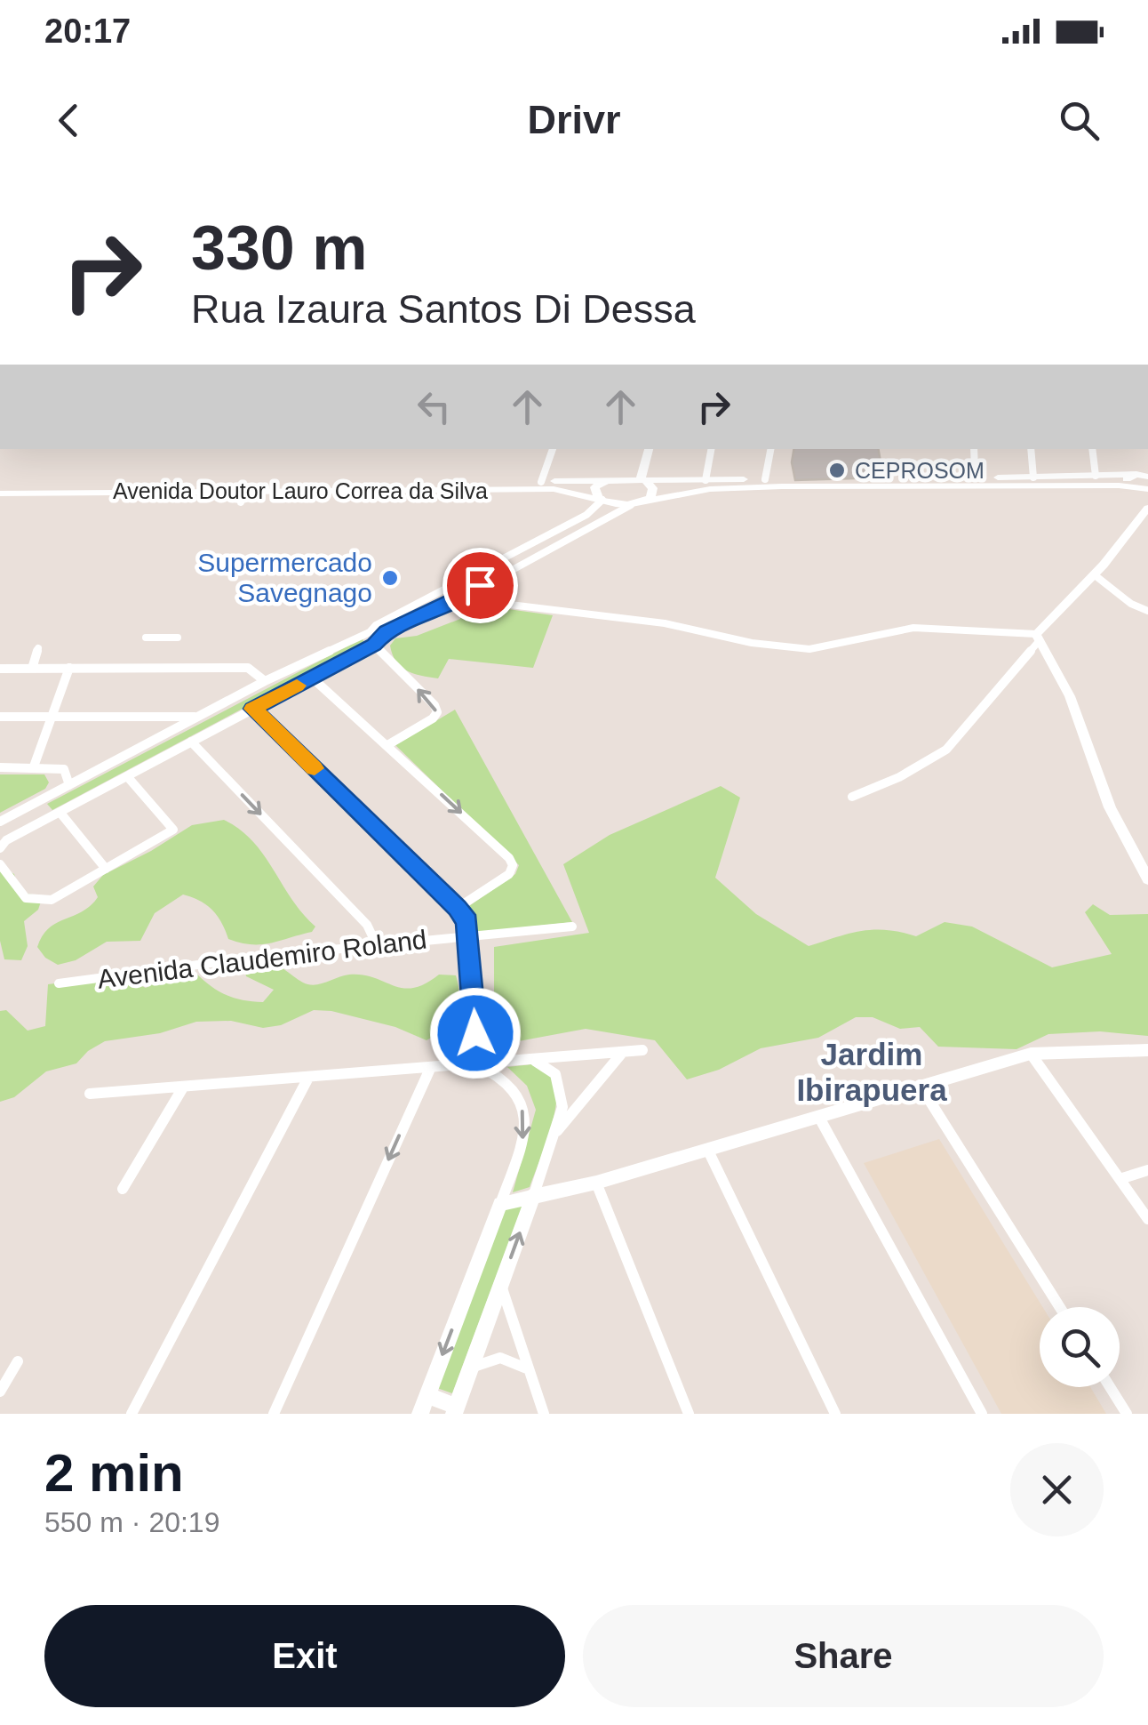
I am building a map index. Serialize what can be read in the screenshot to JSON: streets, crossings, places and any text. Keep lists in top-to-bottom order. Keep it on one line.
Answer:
{"streets":{"main road":["Avenida Doutor Lauro Correa da Silva"],"street":["Avenida Claudemiro Roland"]},"districts":["Jardim Ibirapuera"],"places":["CEPROSOM","Supermercado Savegnago"],"page":{"status":"20:17","header":"Drivr","turn":["330 m","Rua Izaura Santos Di Dessa"],"heading":["2 min","550 m · 20:19"],"buttons":["Exit","Share"]}}
